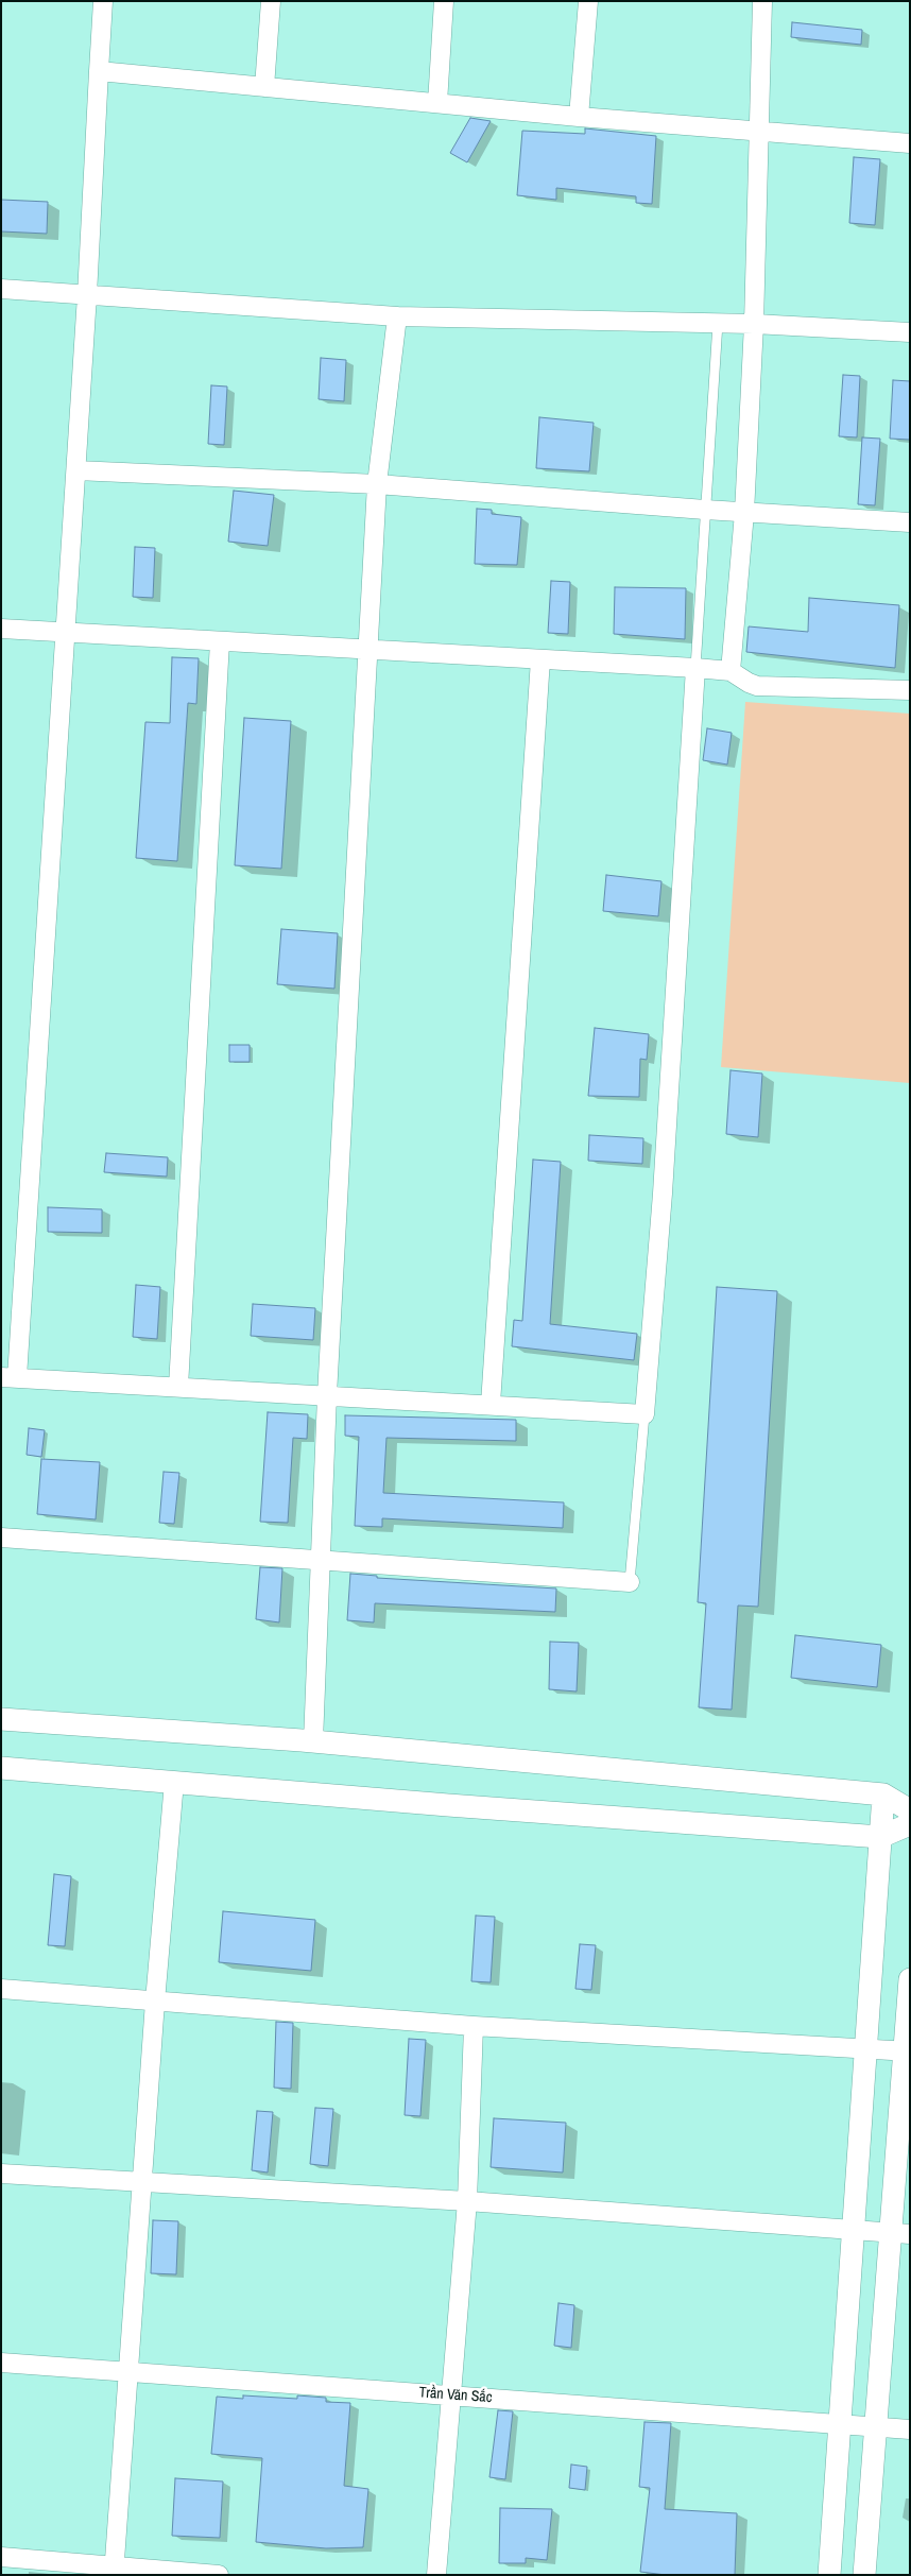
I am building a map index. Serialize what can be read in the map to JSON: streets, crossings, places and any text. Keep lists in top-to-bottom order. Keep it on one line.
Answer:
{"streets":{"street":["Trần Văn Sắc"]}}
